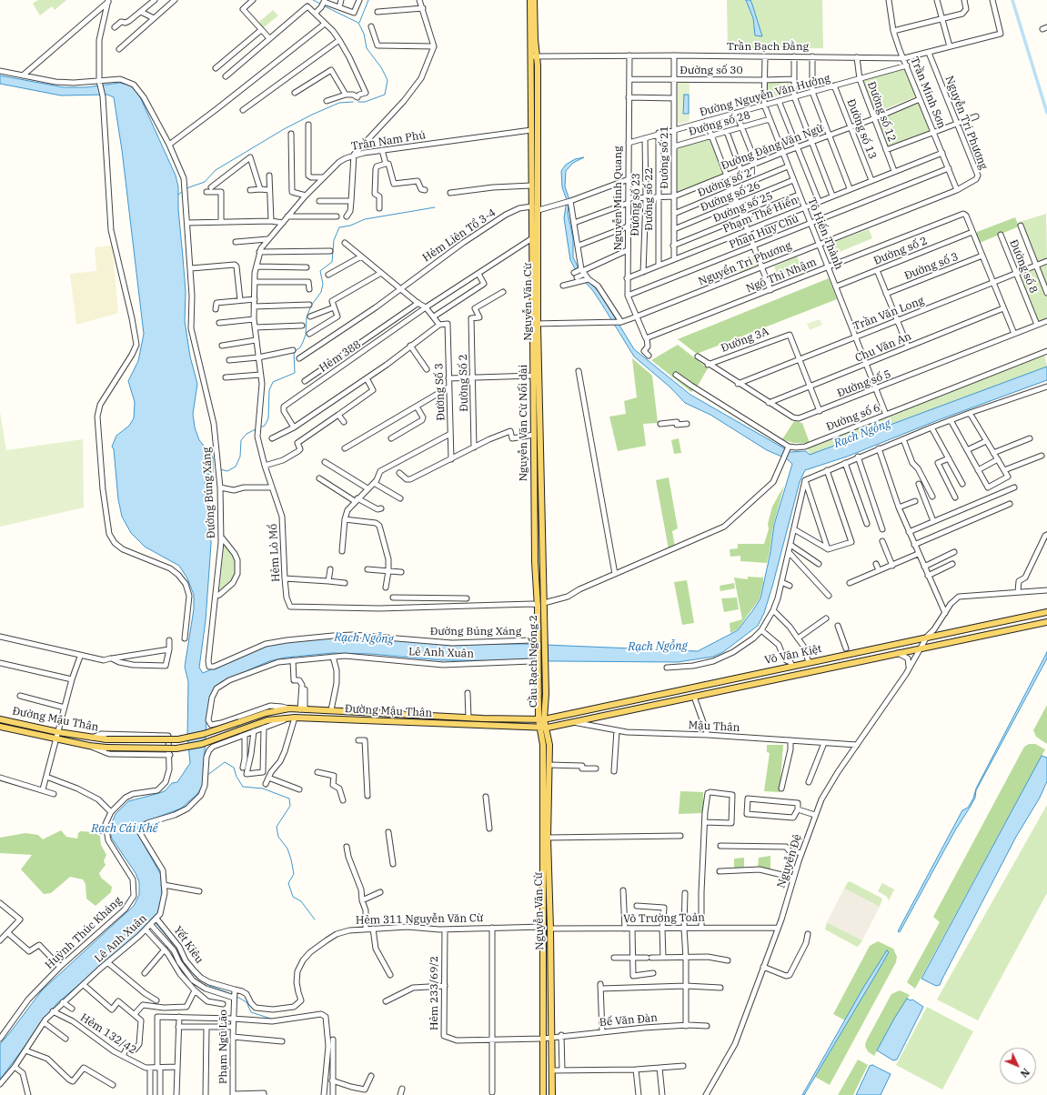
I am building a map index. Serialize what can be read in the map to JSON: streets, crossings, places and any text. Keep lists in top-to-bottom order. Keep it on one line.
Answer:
{"streets":{"main road":["Nguyễn Văn Cừ","Nguyễn Văn Cừ Nối dài","Võ Văn Kiệt","Cầu Rạch Ngổng 2","Đường Mậu Thân"],"street":["Trần Bạch Đằng","Đường số 30","Trần Minh Sơn","Đường Nguyễn Văn Hưởng","Đường số 12","Nguyễn Tri Phương","Đường số 28","Đường số 13","Trần Nam Phú","Đường Đặng Văn Ngữ","Đường số 21","Đường số 27","Đường số 26","Nguyễn Minh Quang","Đường số 22","Đường số 23","Đường số 25","Phạm Thế Hiển","Phan Huy Chú","Tô Hiến Thành","Hẻm Liên Tổ 3-4","Đường số 2","Nguyển Tri Phương","Đường số 3","Đường số 8","Ngô Thì Nhậm","Trần Văn Long","Đường 3A","Chu Văn An","Hẻm 388","Đường Số 2","Đường số 5","Đường Số 3","Đường số 6","Đường Búng Xáng","Hẻm Lò Mổ","Lê Anh Xuân","Mậu Thân","Nguyễn Đệ","Võ Trường Toản","Hẻm 311 Nguyễn Văn Cừ","Huỳnh Thúc Kháng","Yết Kiêu","Hẻm 233/69/2","Bế Văn Đàn","Hẻm 132/42","Phạm Ngũ Lão"]},"crossings":[["Trần Bạch Đằng","Trần Minh Sơn"],["Trần Bạch Đằng","Đường số 12"],["Trần Bạch Đằng","Nguyễn Tri Phương"],["Trần Bạch Đằng","Đường số 21"],["Trần Bạch Đằng","Nguyễn Minh Quang"],["Trần Bạch Đằng","Tô Hiến Thành"],["Trần Bạch Đằng","Nguyễn Văn Cừ"],["Đường số 30","Đường số 21"],["Đường số 30","Nguyễn Minh Quang"],["Đường số 30","Tô Hiến Thành"],["Trần Minh Sơn","Đường Nguyễn Văn Hưởng"],["Trần Minh Sơn","Nguyễn Tri Phương"],["Trần Minh Sơn","Đường Đặng Văn Ngữ"],["Trần Minh Sơn","Phạm Thế Hiển"],["Trần Minh Sơn","Phan Huy Chú"],["Trần Minh Sơn","Nguyển Tri Phương"],["Đường Nguyễn Văn Hưởng","Đường số 12"],["Đường Nguyễn Văn Hưởng","Đường số 13"],["Đường Nguyễn Văn Hưởng","Đường số 21"],["Đường Nguyễn Văn Hưởng","Nguyễn Minh Quang"],["Đường Nguyễn Văn Hưởng","Đường số 22"],["Đường Nguyễn Văn Hưởng","Đường số 23"],["Đường Nguyễn Văn Hưởng","Tô Hiến Thành"],["Đường số 12","Đường Đặng Văn Ngữ"],["Đường số 12","Phạm Thế Hiển"],["Nguyễn Tri Phương","Nguyển Tri Phương"],["Đường số 28","Đường số 21"],["Đường số 28","Tô Hiến Thành"],["Đường số 13","Đường Đặng Văn Ngữ"],["Đường số 13","Phạm Thế Hiển"],["Trần Nam Phú","Nguyễn Văn Cừ"],["Đường Đặng Văn Ngữ","Đường số 21"],["Đường Đặng Văn Ngữ","Nguyễn Minh Quang"],["Đường Đặng Văn Ngữ","Đường số 22"],["Đường Đặng Văn Ngữ","Đường số 23"],["Đường Đặng Văn Ngữ","Tô Hiến Thành"],["Đường số 21","Đường số 27"],["Đường số 21","Đường số 26"],["Đường số 21","Đường số 25"],["Đường số 21","Phạm Thế Hiển"],["Đường số 27","Tô Hiến Thành"],["Đường số 26","Tô Hiến Thành"],["Nguyễn Minh Quang","Phạm Thế Hiển"],["Nguyễn Minh Quang","Phan Huy Chú"],["Nguyễn Minh Quang","Nguyển Tri Phương"],["Nguyễn Minh Quang","Ngô Thì Nhậm"],["Đường số 22","Phạm Thế Hiển"],["Đường số 23","Phạm Thế Hiển"],["Đường số 25","Tô Hiến Thành"],["Phạm Thế Hiển","Tô Hiến Thành"],["Phan Huy Chú","Tô Hiến Thành"],["Tô Hiến Thành","Đường số 2"],["Tô Hiến Thành","Nguyển Tri Phương"],["Tô Hiến Thành","Ngô Thì Nhậm"],["Tô Hiến Thành","Trần Văn Long"],["Tô Hiến Thành","Chu Văn An"],["Tô Hiến Thành","Đường số 5"],["Tô Hiến Thành","Đường số 6"],["Hẻm Liên Tổ 3-4","Nguyễn Văn Cừ"],["Đường số 2","Ngô Thì Nhậm"],["Nguyển Tri Phương","Nguyễn Văn Cừ"],["Nguyển Tri Phương","Nguyễn Văn Cừ Nối dài"],["Đường số 8","Trần Văn Long"],["Đường số 8","Đường số 5"],["Nguyễn Văn Cừ","Hẻm 388"],["Nguyễn Văn Cừ","Nguyễn Văn Cừ Nối dài"],["Nguyễn Văn Cừ","Võ Văn Kiệt"],["Nguyễn Văn Cừ","Cầu Rạch Ngổng 2"],["Nguyễn Văn Cừ","Đường Mậu Thân"],["Nguyễn Văn Cừ","Võ Trường Toản"],["Nguyễn Văn Cừ","Hẻm 311 Nguyễn Văn Cừ"],["Nguyễn Văn Cừ","Hẻm 233/69/2"],["Nguyễn Văn Cừ","Bế Văn Đàn"],["Trần Văn Long","Đường 3A"],["Trần Văn Long","Đường số 5"],["Đường 3A","Đường số 5"],["Chu Văn An","Đường số 5"],["Hẻm 388","Nguyễn Văn Cừ Nối dài"],["Nguyễn Văn Cừ Nối dài","Hẻm Lò Mổ"],["Nguyễn Văn Cừ Nối dài","Cầu Rạch Ngổng 2"],["Hẻm Lò Mổ","Cầu Rạch Ngổng 2"],["Lê Anh Xuân","Đường Mậu Thân"],["Lê Anh Xuân","Yết Kiêu"],["Lê Anh Xuân","Hẻm 132/42"],["Võ Văn Kiệt","Cầu Rạch Ngổng 2"],["Võ Văn Kiệt","Đường Mậu Thân"],["Võ Văn Kiệt","Mậu Thân"],["Võ Văn Kiệt","Nguyễn Đệ"],["Cầu Rạch Ngổng 2","Đường Mậu Thân"],["Đường Mậu Thân","Huỳnh Thúc Kháng"],["Mậu Thân","Nguyễn Đệ"],["Nguyễn Đệ","Võ Trường Toản"],["Hẻm 311 Nguyễn Văn Cừ","Yết Kiêu"],["Hẻm 311 Nguyễn Văn Cừ","Hẻm 233/69/2"],["Yết Kiêu","Phạm Ngũ Lão"],["Hẻm 233/69/2","Bế Văn Đàn"]],"water":["Rạch Ngỗng","Rạch Cái Khế"],"north":"bottom right"}
